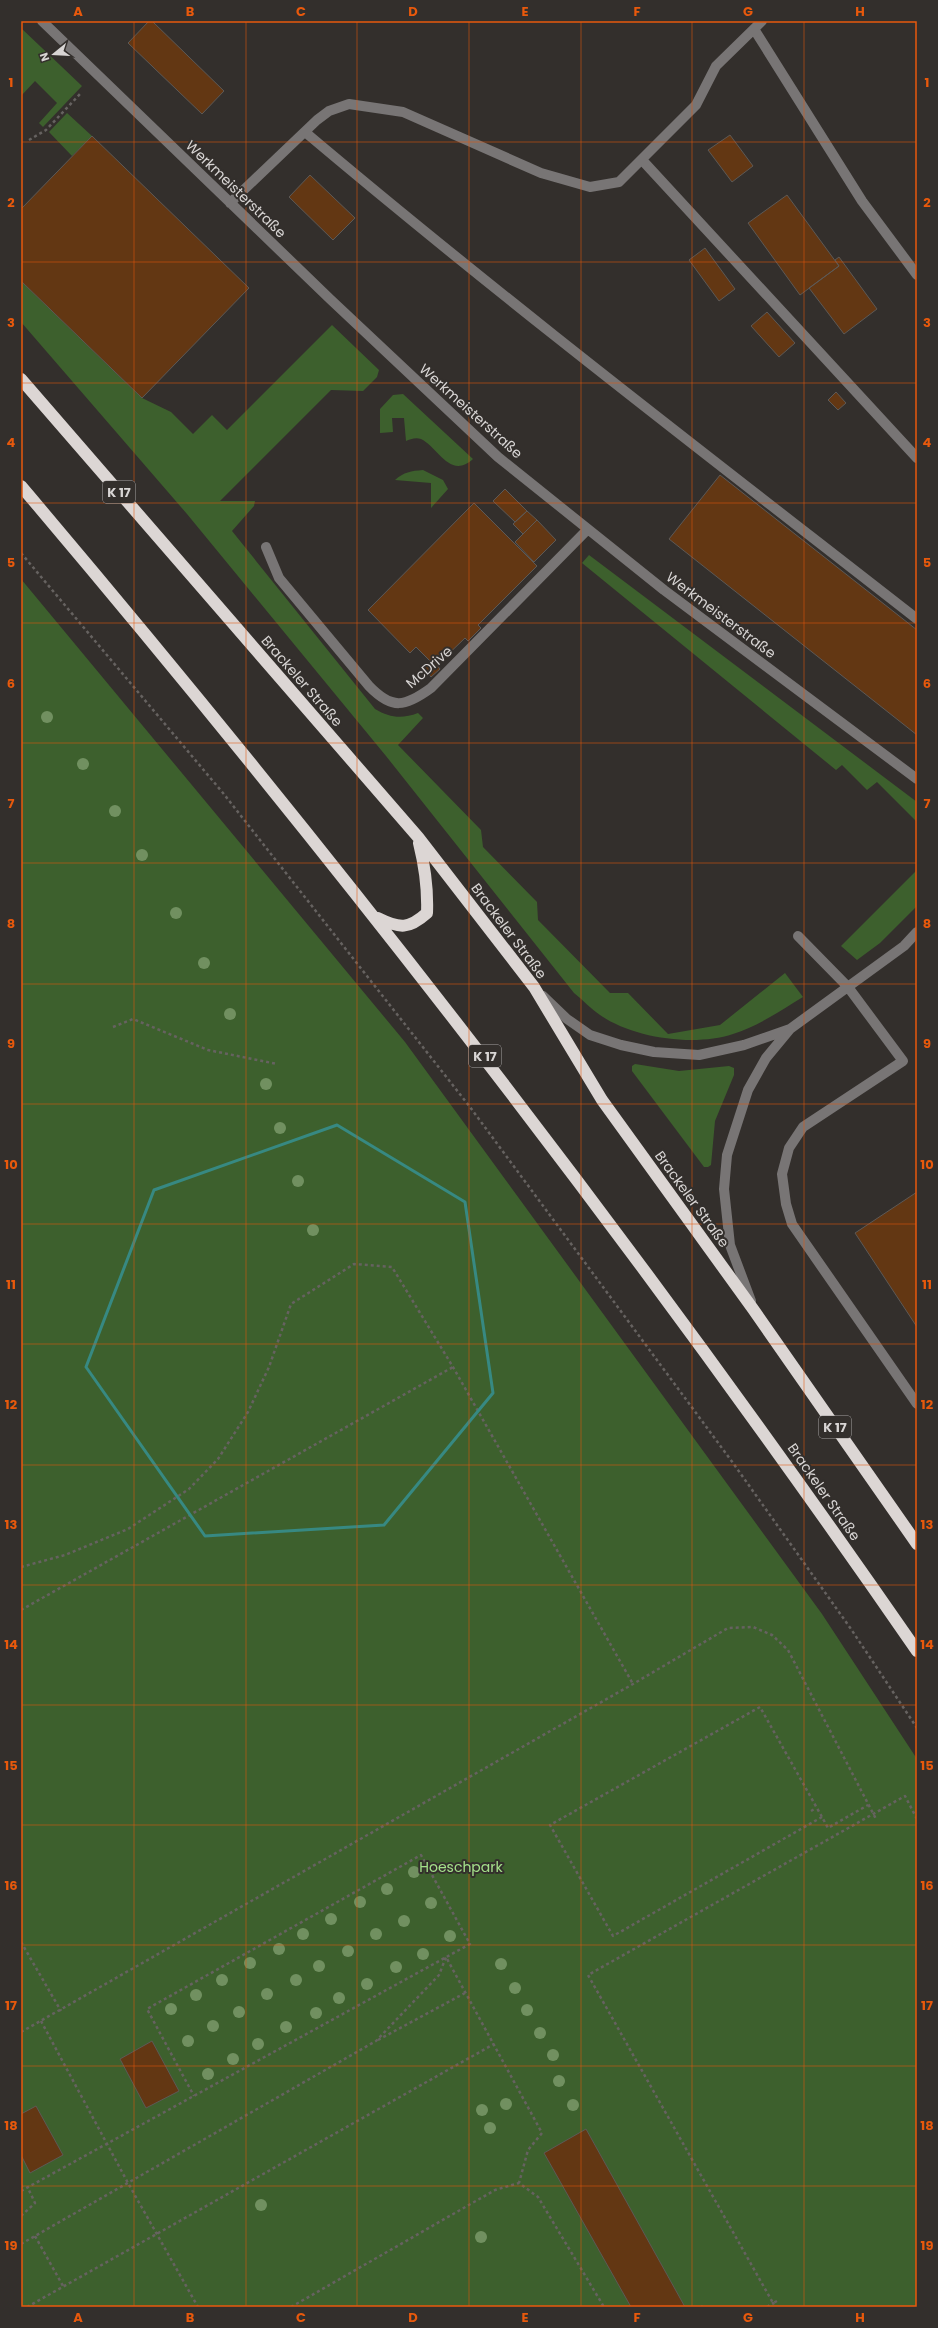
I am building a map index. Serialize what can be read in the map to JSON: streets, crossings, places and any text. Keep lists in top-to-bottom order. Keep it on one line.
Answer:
{"streets":{"highway":["K 17","Brackeler Straße"],"street":["Werkmeisterstraße","McDrive"]},"crossings":[["Werkmeisterstraße","McDrive"]],"parks":["Hoeschpark"],"north":"left","grid":{"columns":["A","B","C","D","E","F","G","H"],"rows":["1","2","3","4","5","6","7","8","9","10","11","12","13","14","15","16","17","18","19"]}}
